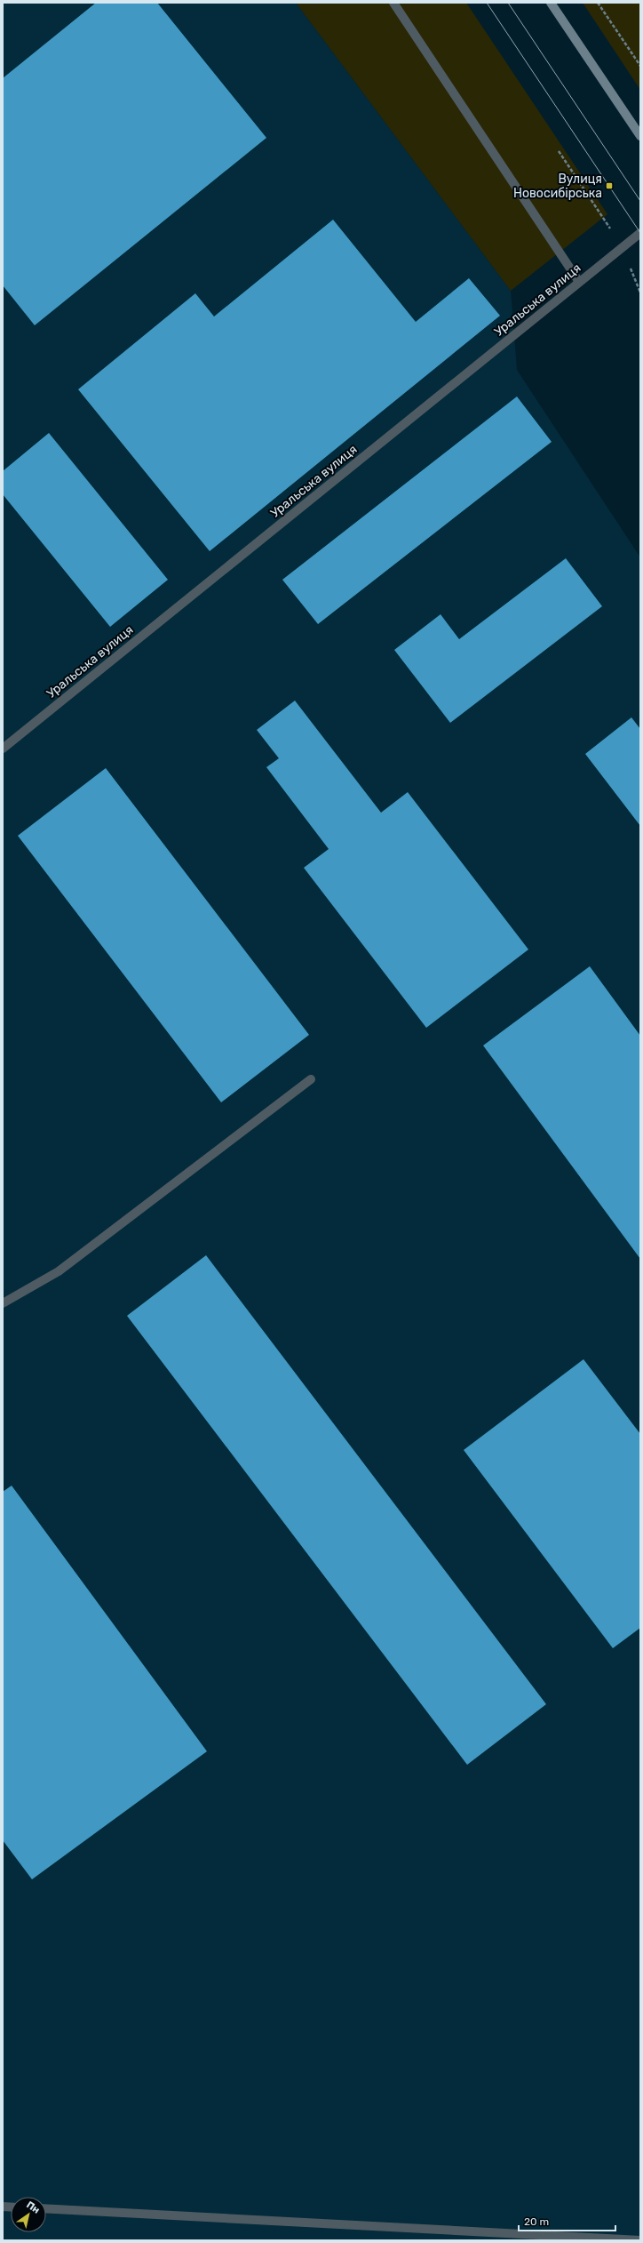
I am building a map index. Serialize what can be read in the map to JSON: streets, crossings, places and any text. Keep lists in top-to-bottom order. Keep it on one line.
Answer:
{"streets":{"street":["Уральська вулиця"]},"places":{"transit":["Вулиця Новосибірська"]},"scale_bar":"20 m","north":"top right"}
